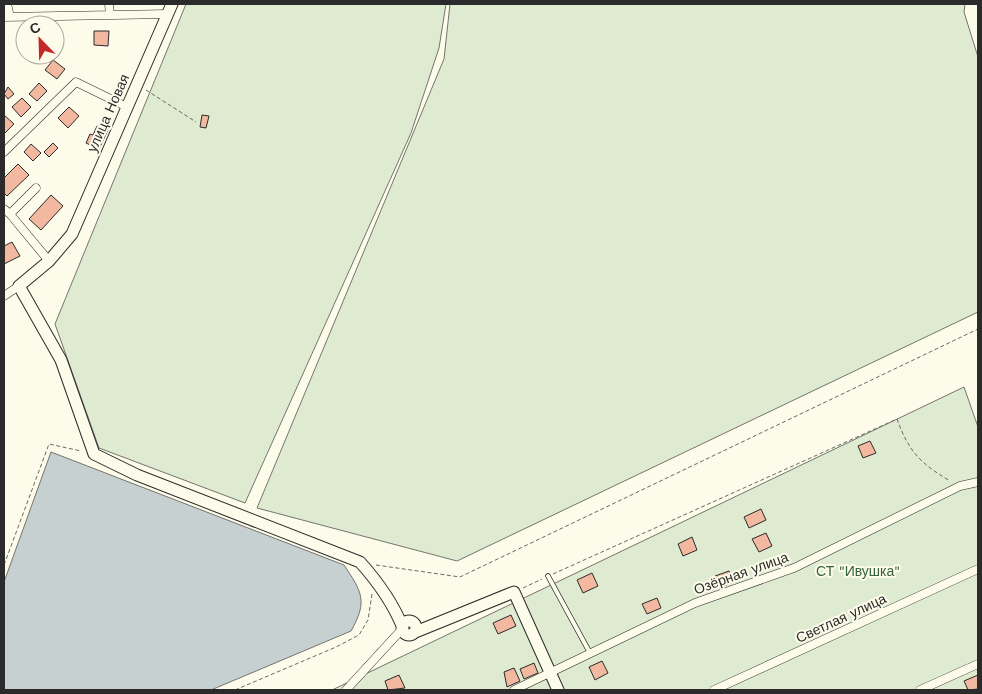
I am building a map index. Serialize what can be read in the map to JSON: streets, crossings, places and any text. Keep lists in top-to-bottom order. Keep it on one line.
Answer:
{"streets":{"street":["улица Новая","Озёрная улица","Светлая улица"]},"parks":["СТ \"Ивушка\""],"north":"top left"}
